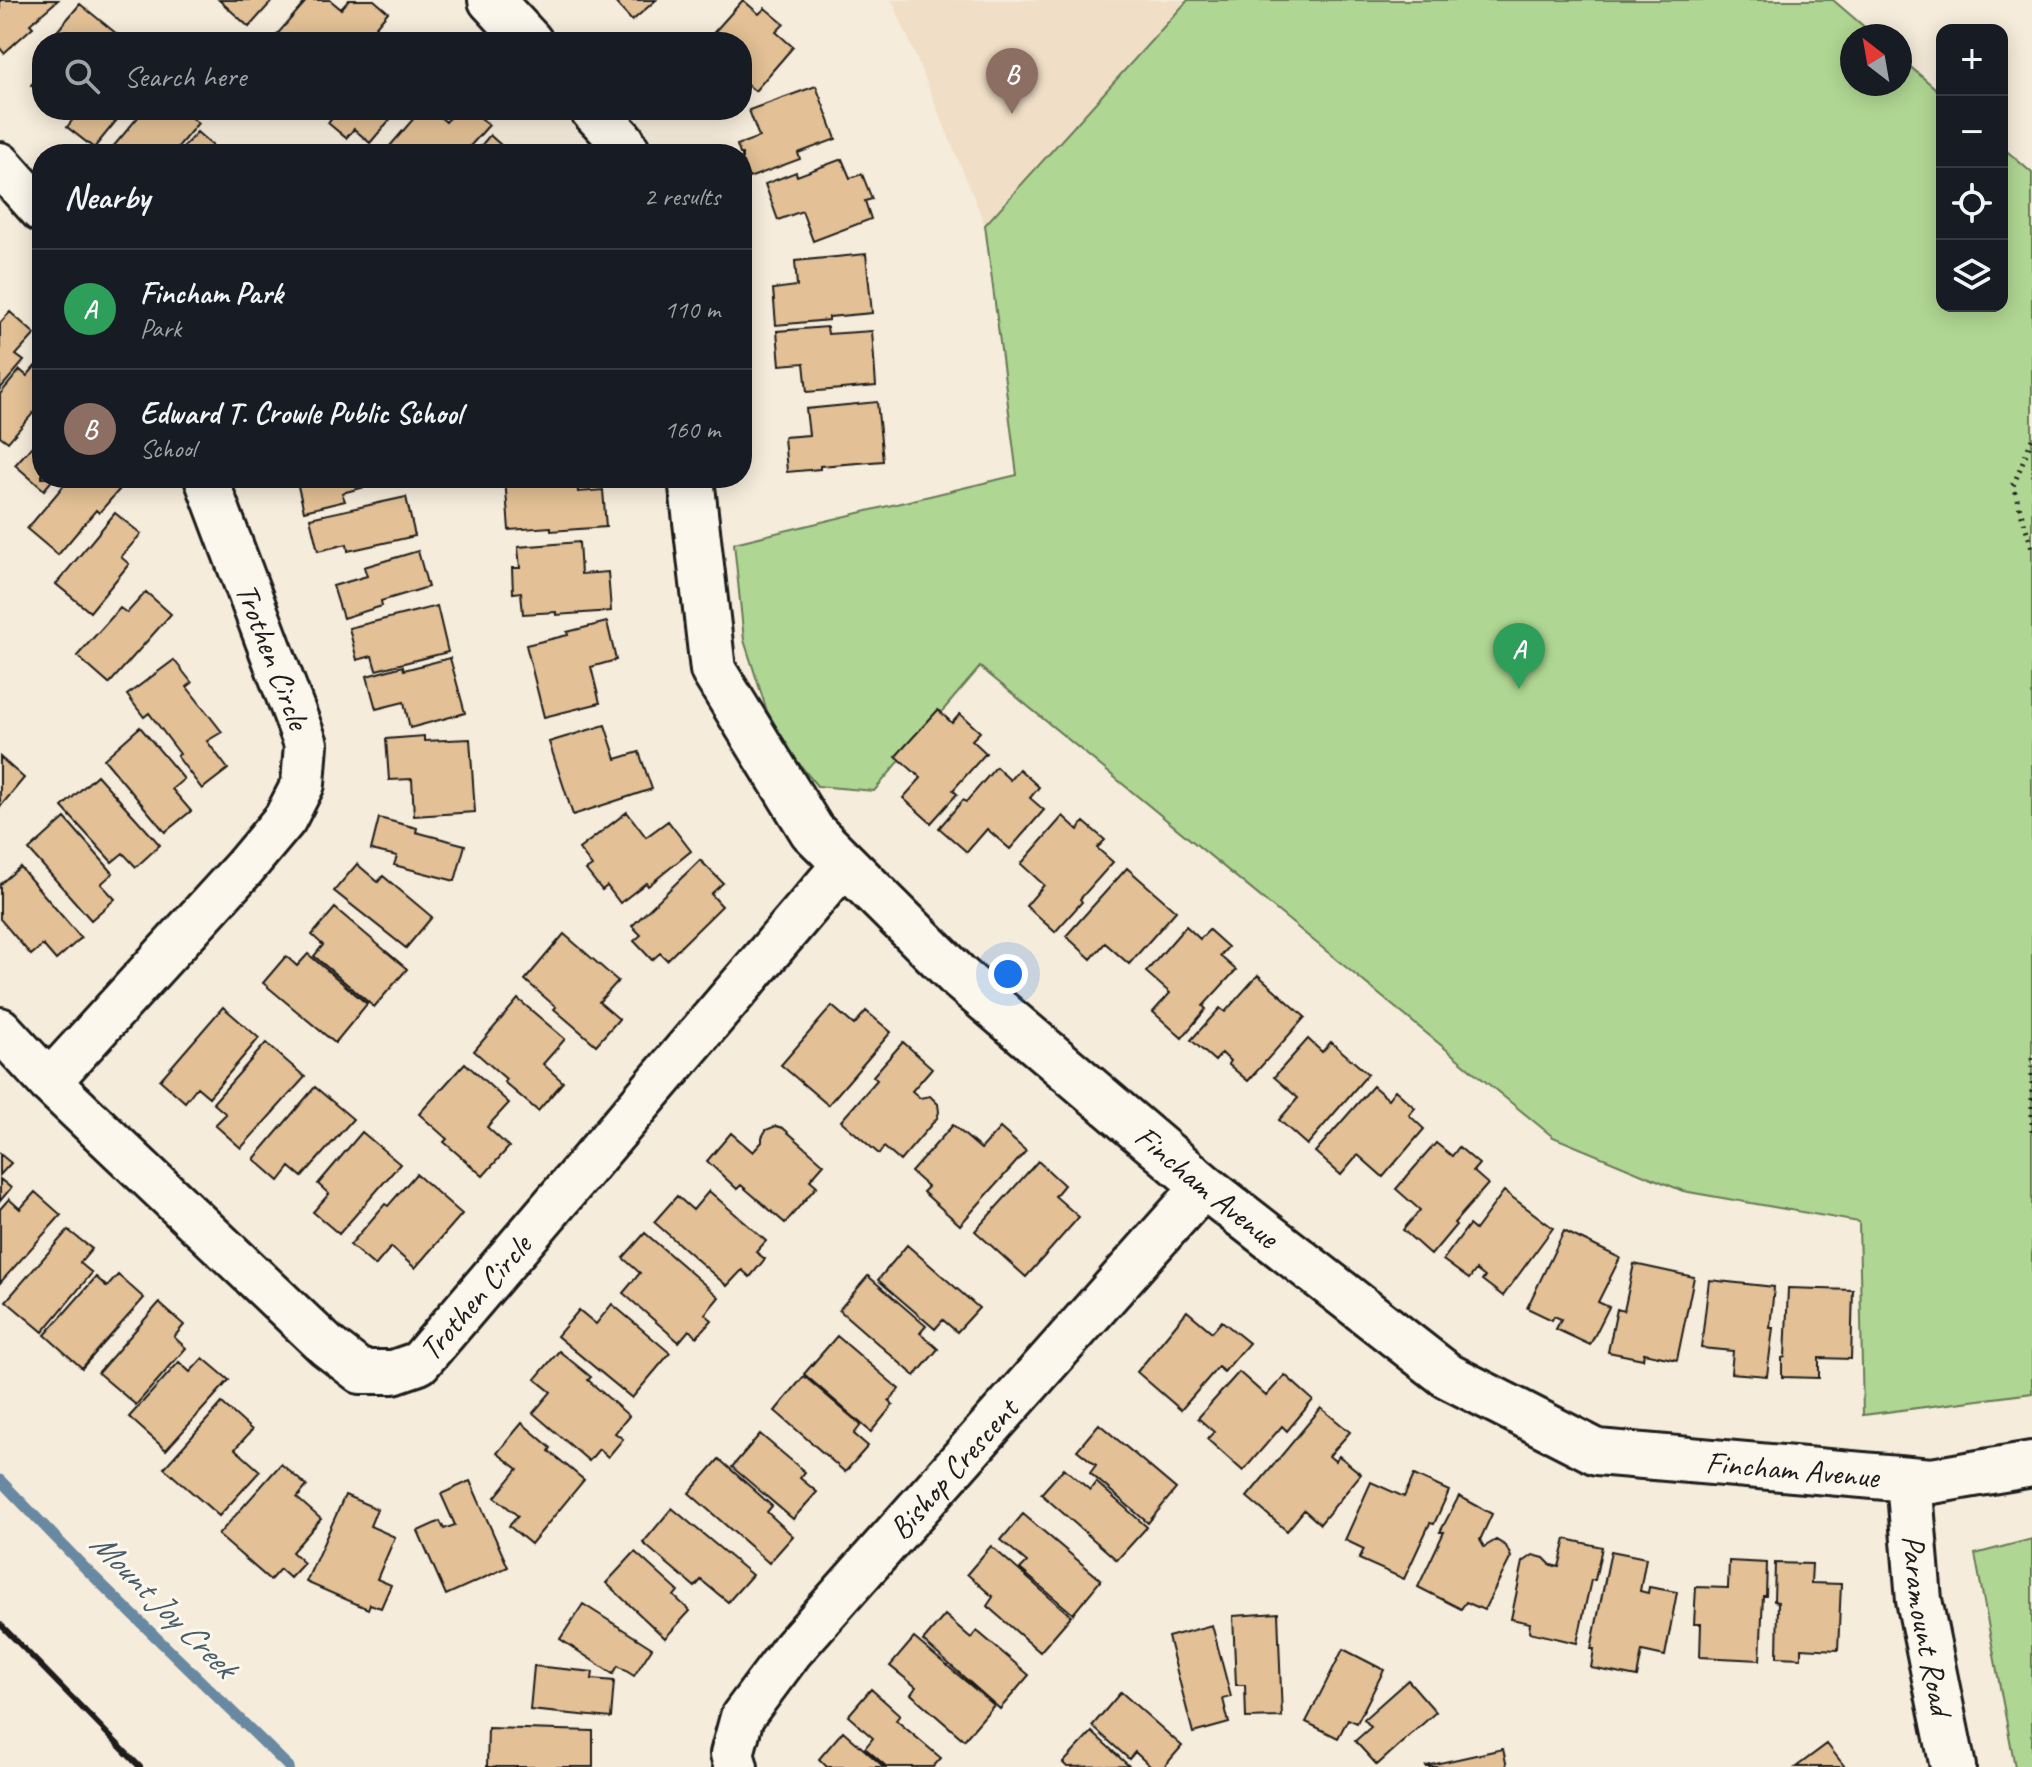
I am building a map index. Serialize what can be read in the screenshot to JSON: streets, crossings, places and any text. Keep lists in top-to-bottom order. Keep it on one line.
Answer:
{"streets":{"street":["Trothen Circle","Fincham Avenue","Bishop Crescent","Paramount Road"]},"crossings":[["Trothen Circle","Fincham Avenue"],["Fincham Avenue","Bishop Crescent"],["Fincham Avenue","Paramount Road"]],"water":["Mount Joy Creek"],"north":"top left","page":{"map_buttons":["+","−"],"search":"Search here","pins":["B","A"],"heading":["Nearby","2 results"],"list":[{"mark":"A","name":"Fincham Park","note":"Park","value":"110 m"},{"mark":"B","name":"Edward T. Crowle Public School","note":"School","value":"160 m"}]}}
